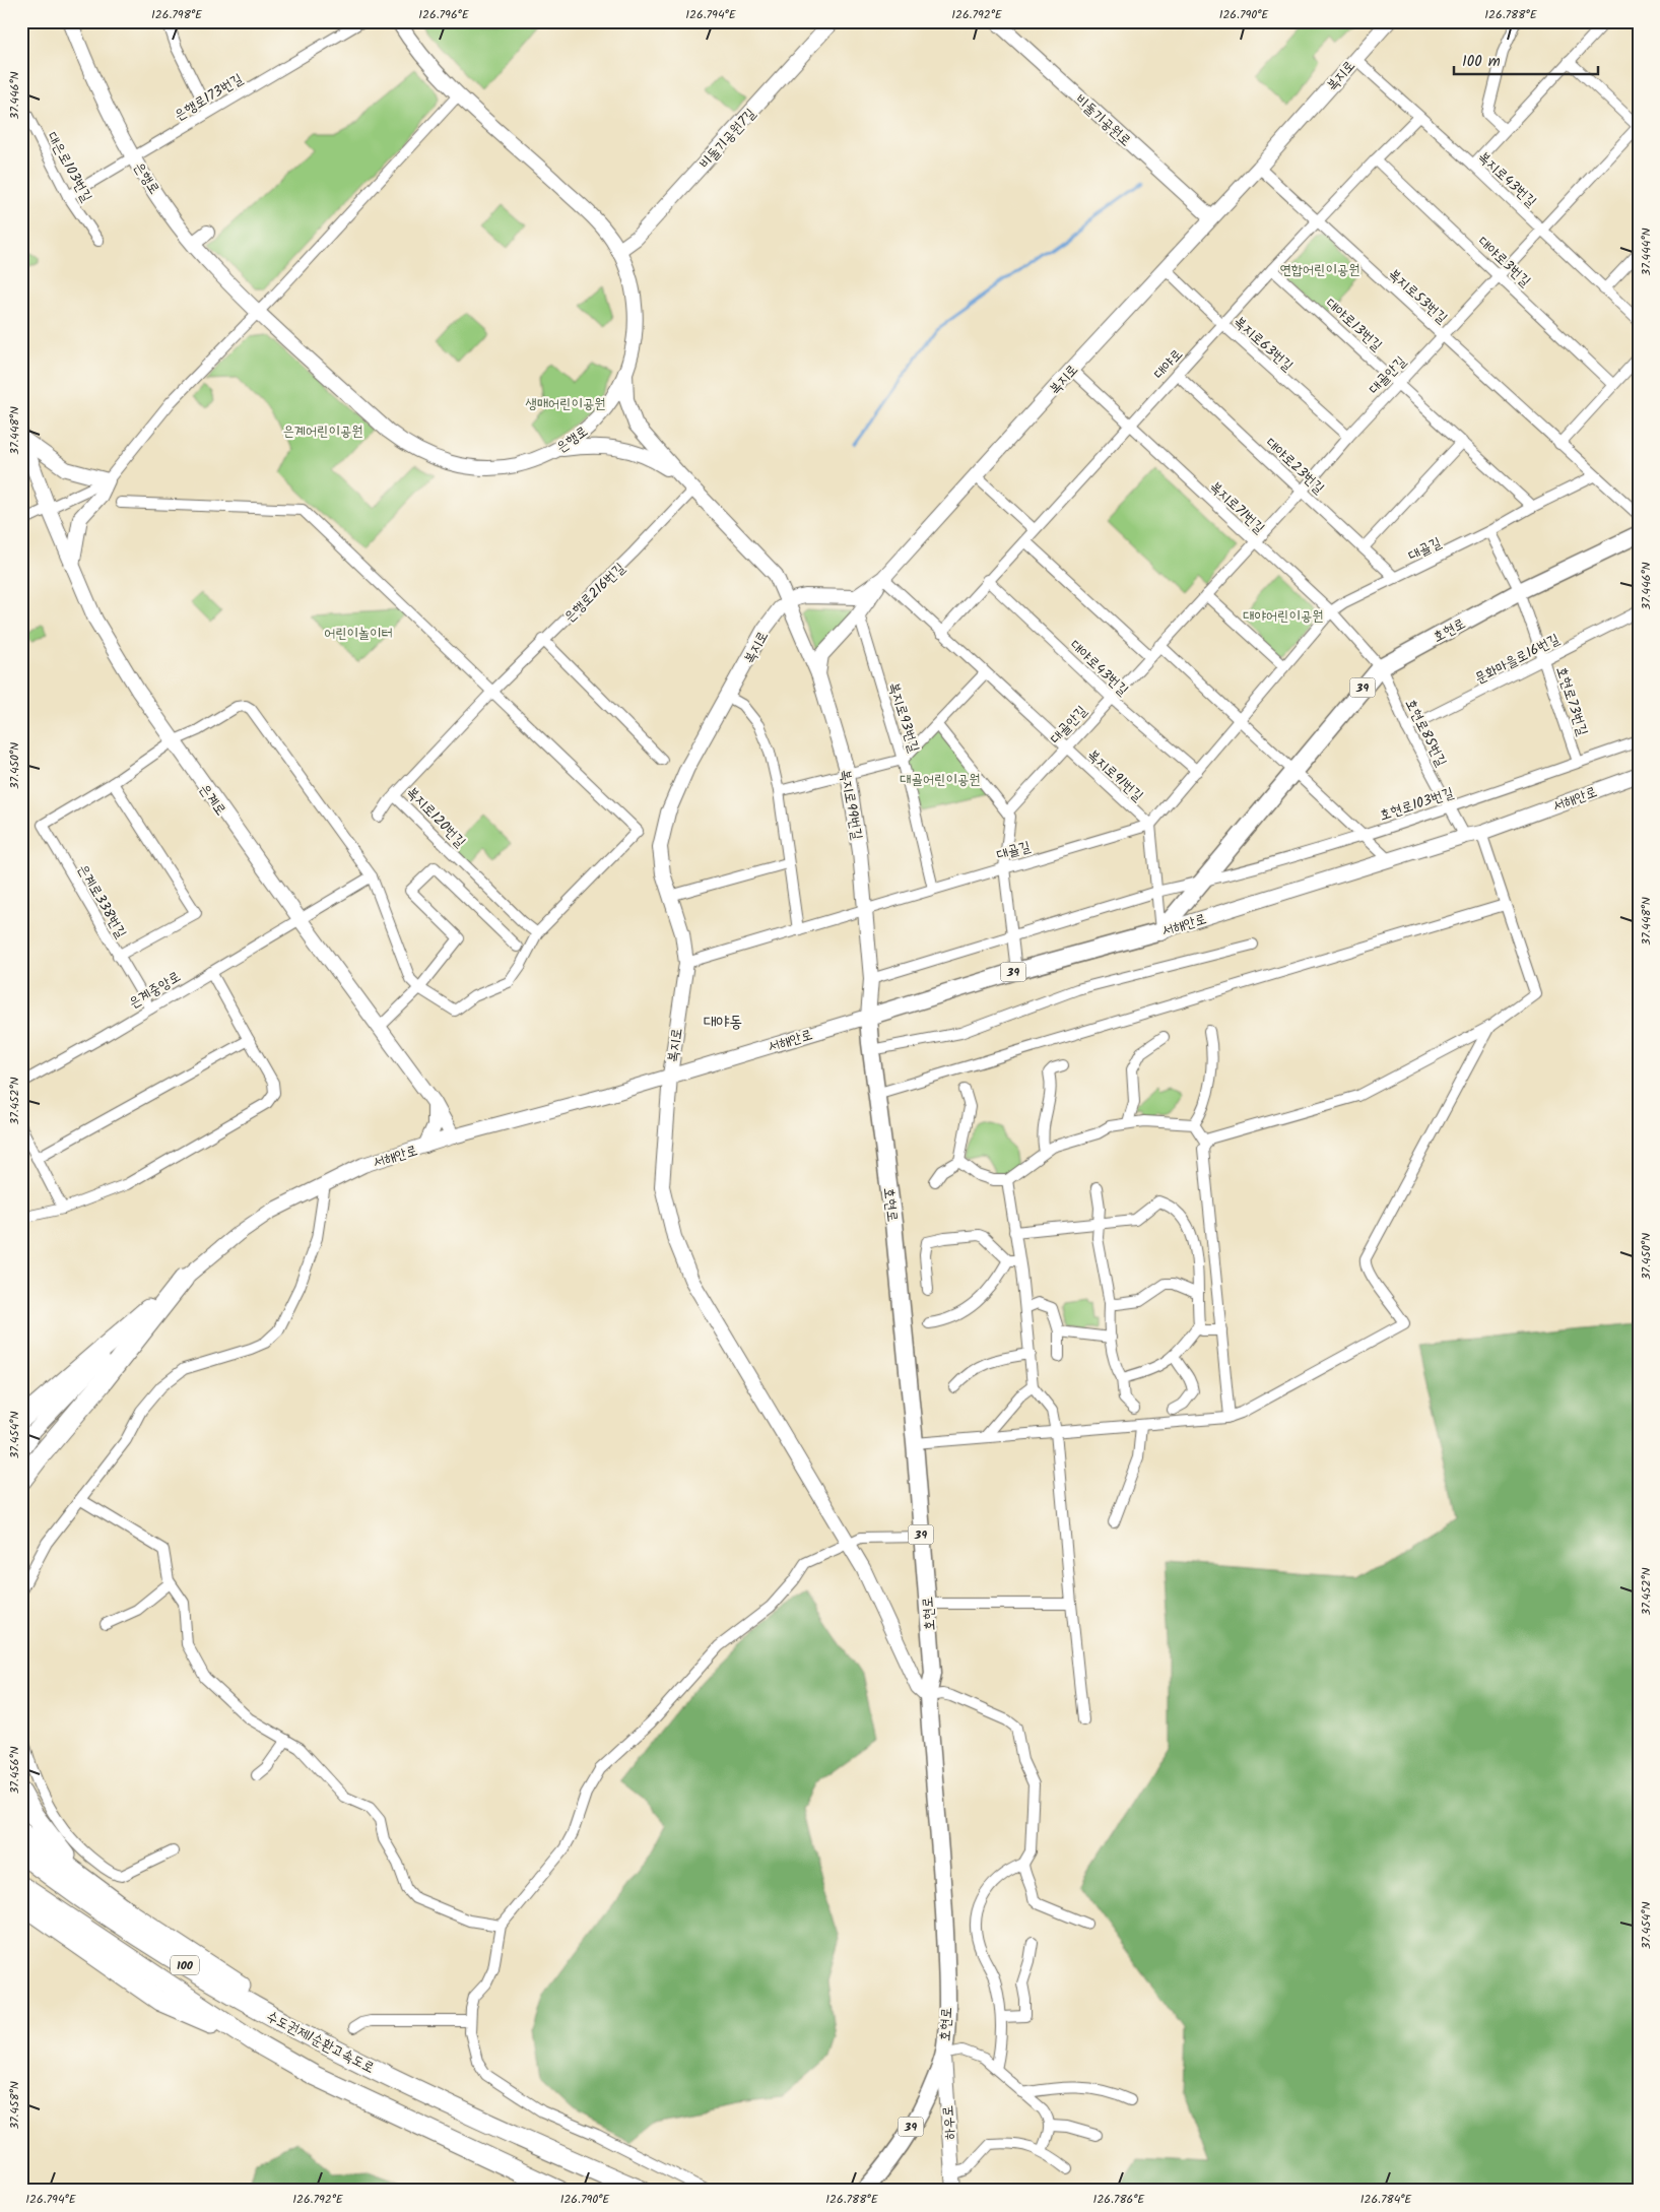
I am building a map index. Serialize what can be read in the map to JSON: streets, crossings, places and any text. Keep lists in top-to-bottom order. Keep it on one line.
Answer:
{"streets":{"highway":["100","수도권제1순환고속도로"],"main road":["호현로","39","서해안로"],"street":["복지로","은행로173번길","비둘기공원로","비둘기공원7길","대은로103번길","은행로","복지로43번길","대야로3번길","복지로53번길","대야로13번길","복지로63번길","대야로","대골안길","대야로23번길","복지로71번길","대골길","은행로216번길","문화마을로16번길","대야로43번길","호현로73번길","복지로93번길","호현로85번길","복지로91번길","은계로","호현로103번길","복지로99번길","복지로120번길","은계로338번길","은계중앙로","하우로"]},"crossings":[["복지로","비둘기공원로"],["복지로","복지로43번길"],["복지로","복지로53번길"],["복지로","복지로63번길"],["복지로","복지로71번길"],["복지로","대골길"],["복지로","호현로"],["복지로","복지로91번길"],["복지로","서해안로"],["복지로","복지로99번길"],["은행로173번길","대은로103번길"],["은행로173번길","은행로"],["비둘기공원7길","은행로"],["복지로43번길","대야로"],["복지로43번길","대골안길"],["대야로3번길","대야로"],["대야로3번길","대골안길"],["복지로53번길","대야로"],["복지로53번길","대골안길"],["복지로53번길","대골길"],["대야로13번길","대야로"],["대야로13번길","대골안길"],["대야로13번길","대골길"],["복지로63번길","대야로"],["복지로63번길","대골안길"],["대야로","대야로23번길"],["대야로","복지로71번길"],["대야로","대야로43번길"],["대야로","복지로91번길"],["대골안길","대야로23번길"],["대골안길","복지로71번길"],["대골안길","대야로43번길"],["대골안길","복지로91번길"],["대야로23번길","대골길"],["복지로71번길","대골길"],["복지로71번길","호현로"],["복지로71번길","호현로85번길"],["대골길","대야로43번길"],["대골길","호현로73번길"],["대골길","복지로93번길"],["대골길","복지로91번길"],["대골길","복지로99번길"],["은행로216번길","복지로120번길"],["호현로","호현로73번길"],["호현로","호현로85번길"],["호현로","서해안로"],["호현로","호현로103번길"],["호현로","복지로99번길"],["호현로","하우로"],["문화마을로16번길","호현로73번길"],["문화마을로16번길","호현로85번길"],["호현로73번길","호현로103번길"],["호현로85번길","서해안로"],["호현로85번길","호현로103번길"],["서해안로","은계로"],["서해안로","복지로99번길"],["은계로","은계로338번길"],["은계로","은계중앙로"],["호현로103번길","복지로99번길"],["은계로338번길","은계중앙로"]],"districts":["대야동"],"parks":["연합어린이공원","생매어린이공원","은계어린이공원","대야어린이공원","어린이놀이터","대골어린이공원"],"scale_bar":"100 m","coordinates":["126.798°E","126.796°E","126.794°E","126.792°E","126.790°E","126.788°E","37.446°N","37.444°N","37.448°N","37.450°N","37.452°N","37.454°N","37.456°N","37.458°N","126.786°E","126.784°E"]}
